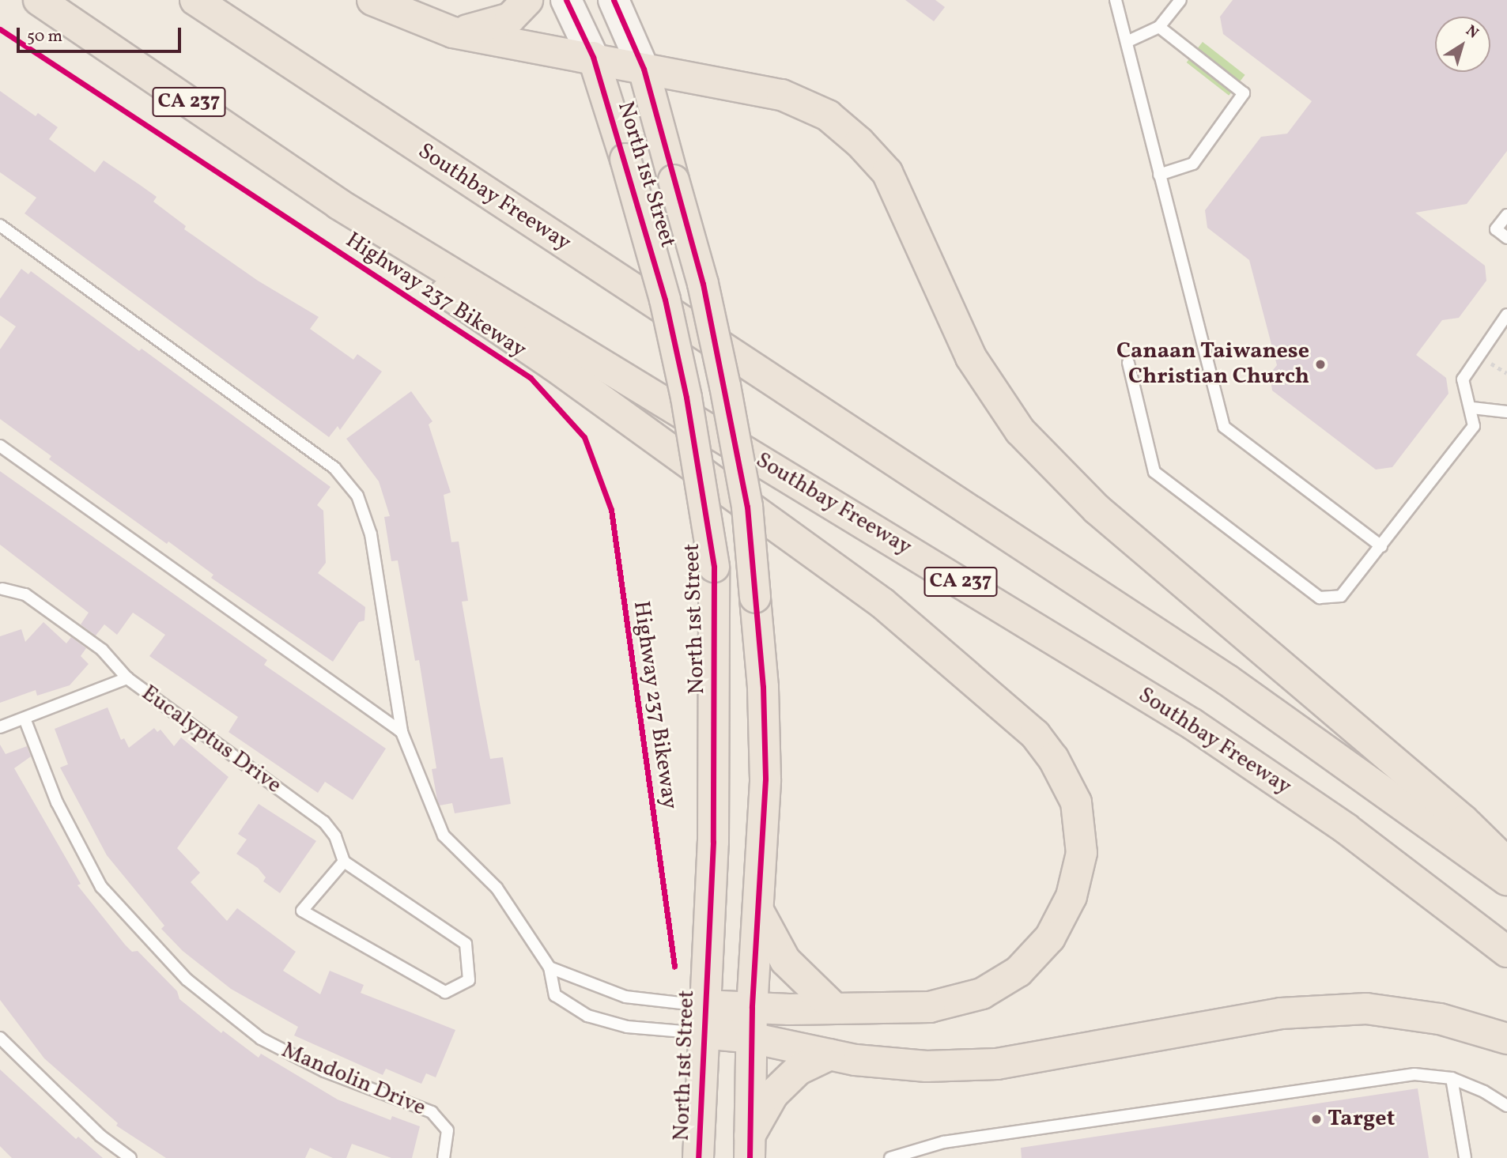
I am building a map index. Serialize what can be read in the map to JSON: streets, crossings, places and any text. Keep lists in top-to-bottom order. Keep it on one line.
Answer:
{"streets":{"main road":["CA 237","North 1st Street","Southbay Freeway"],"lane":["Eucalyptus Drive","Mandolin Drive"],"cycle path":["Highway 237 Bikeway"]},"crossings":[["Eucalyptus Drive","Mandolin Drive"]],"places":["Canaan Taiwanese Christian Church","Target"],"scale_bar":"50 m","north":"top right"}
